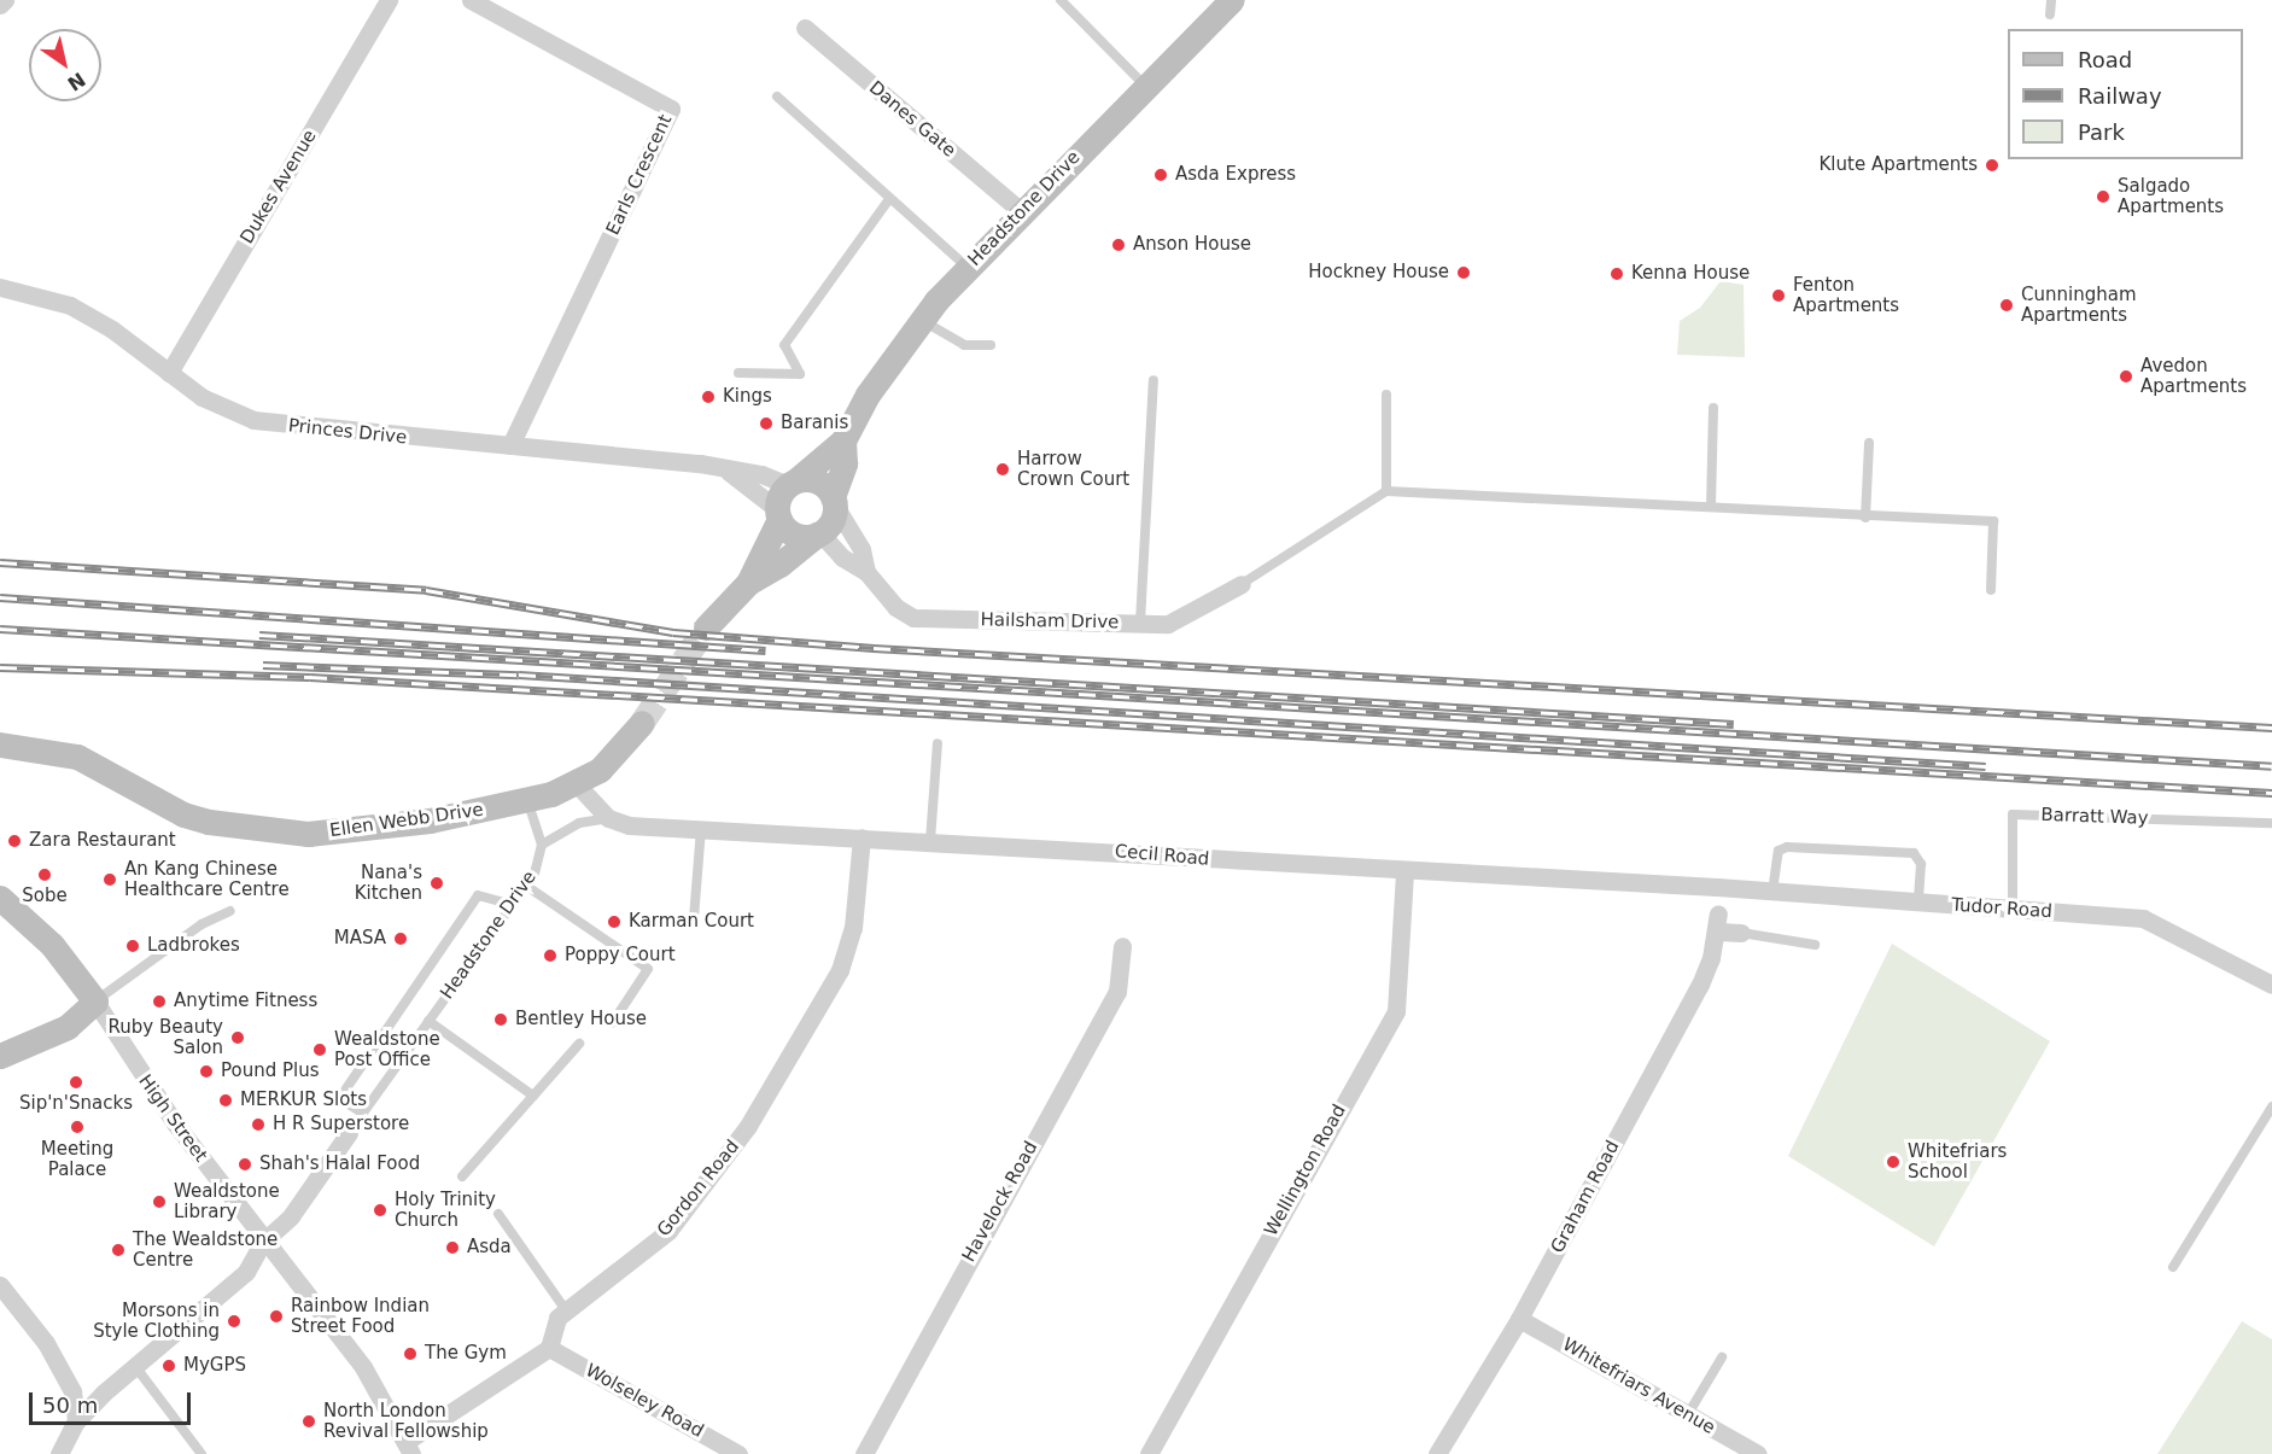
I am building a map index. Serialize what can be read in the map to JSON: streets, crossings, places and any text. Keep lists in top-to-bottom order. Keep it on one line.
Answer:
{"streets":{"street":["Danes Gate","Earls Crescent","Dukes Avenue","Headstone Drive","Princes Drive","Hailsham Drive","Ellen Webb Drive","Cecil Road","Tudor Road","High Street","Wellington Road","Gordon Road","Graham Road","Havelock Road","Whitefriars Avenue","Wolseley Road"],"lane":["Barratt Way"]},"crossings":[["Danes Gate","Headstone Drive"],["Earls Crescent","Princes Drive"],["Dukes Avenue","Princes Drive"],["Headstone Drive","Princes Drive"],["Headstone Drive","Hailsham Drive"],["Headstone Drive","Cecil Road"],["Headstone Drive","High Street"],["Princes Drive","Hailsham Drive"],["Barratt Way","Tudor Road"],["Cecil Road","Tudor Road"],["Cecil Road","Wellington Road"],["Cecil Road","Gordon Road"],["Graham Road","Whitefriars Avenue"]],"places":["Klute Apartments","Asda Express","Salgado Apartments","Anson House","Hockney House","Kenna House","Fenton Apartments","Cunningham Apartments","Avedon Apartments","Kings","Baranis","Harrow Crown Court","Zara Restaurant","Sobe","An Kang Chinese Healthcare Centre","Nana's Kitchen","Karman Court","MASA","Ladbrokes","Poppy Court","Anytime Fitness","Bentley House","Ruby Beauty Salon","Wealdstone Post Office","Pound Plus","Sip'n'Snacks","MERKUR Slots","H R Superstore","Meeting Palace","Whitefriars School","Shah's Halal Food","Wealdstone Library","Holy Trinity Church","Asda","The Wealdstone Centre","Rainbow Indian Street Food","Morsons in Style Clothing","The Gym","MyGPS","North London Revival Fellowship"],"legend":["Road","Railway","Park"],"scale_bar":"50 m","north":"bottom right"}
